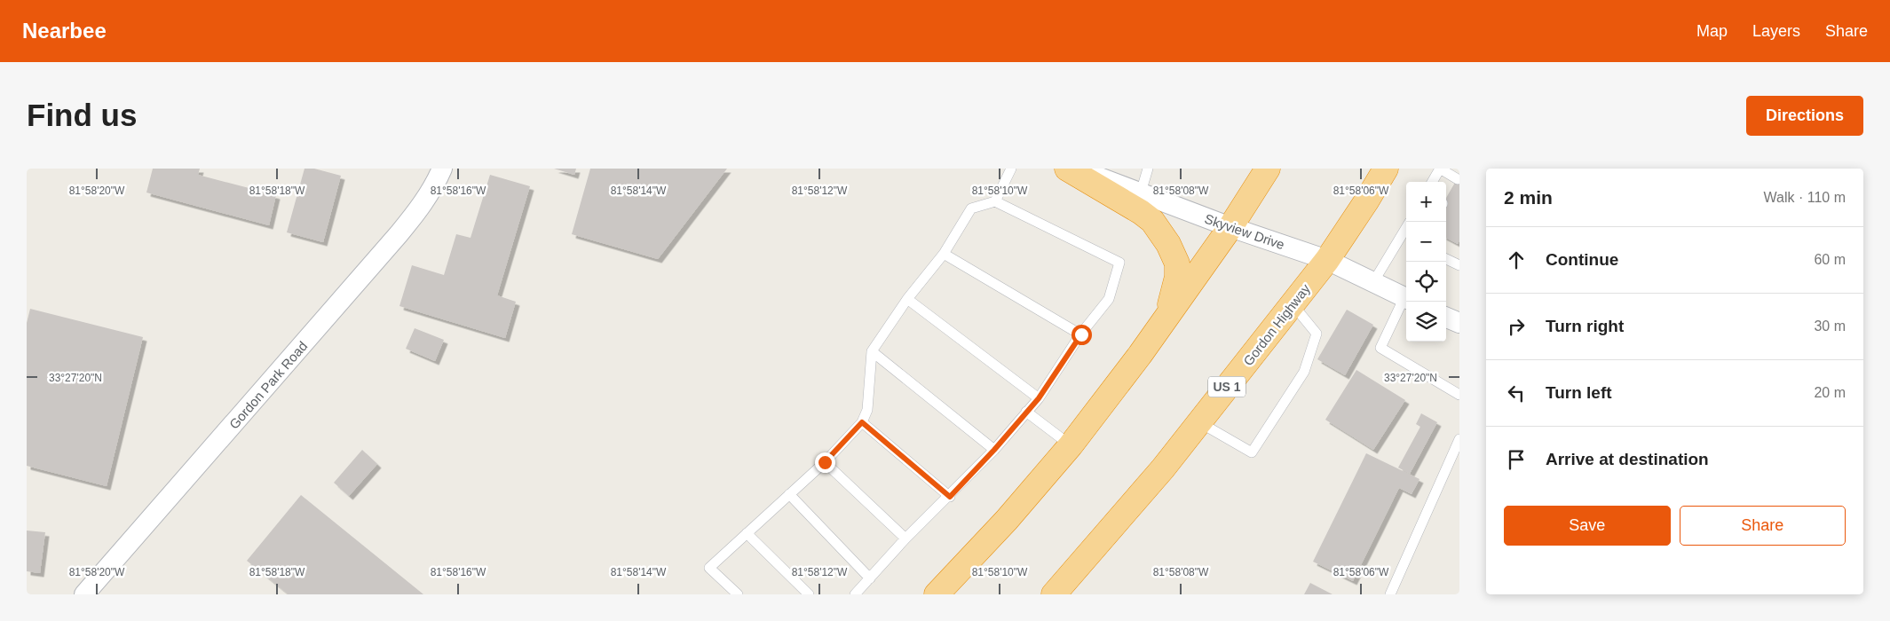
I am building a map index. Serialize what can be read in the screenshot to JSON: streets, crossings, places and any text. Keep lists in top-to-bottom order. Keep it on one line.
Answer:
{"streets":{"highway":["Gordon Highway","US 1"],"street":["Skyview Drive","Gordon Park Road"]},"crossings":[["Skyview Drive","Gordon Highway"]],"page":{"header":"Nearbee","nav":["Map","Layers","Share"],"buttons":["Directions",["Save","Share"]],"title":"Find us","heading":["2 min","Walk · 110 m"],"map_buttons":["+","−"],"list":[["Continue","60 m"],["Turn right","30 m"],["Turn left","20 m"],"Arrive at destination"]},"coordinates":["81°58'20\"W","81°58'18\"W","81°58'16\"W","81°58'14\"W","81°58'12\"W","81°58'10\"W","81°58'08\"W","81°58'06\"W","33°27'20\"N"]}
